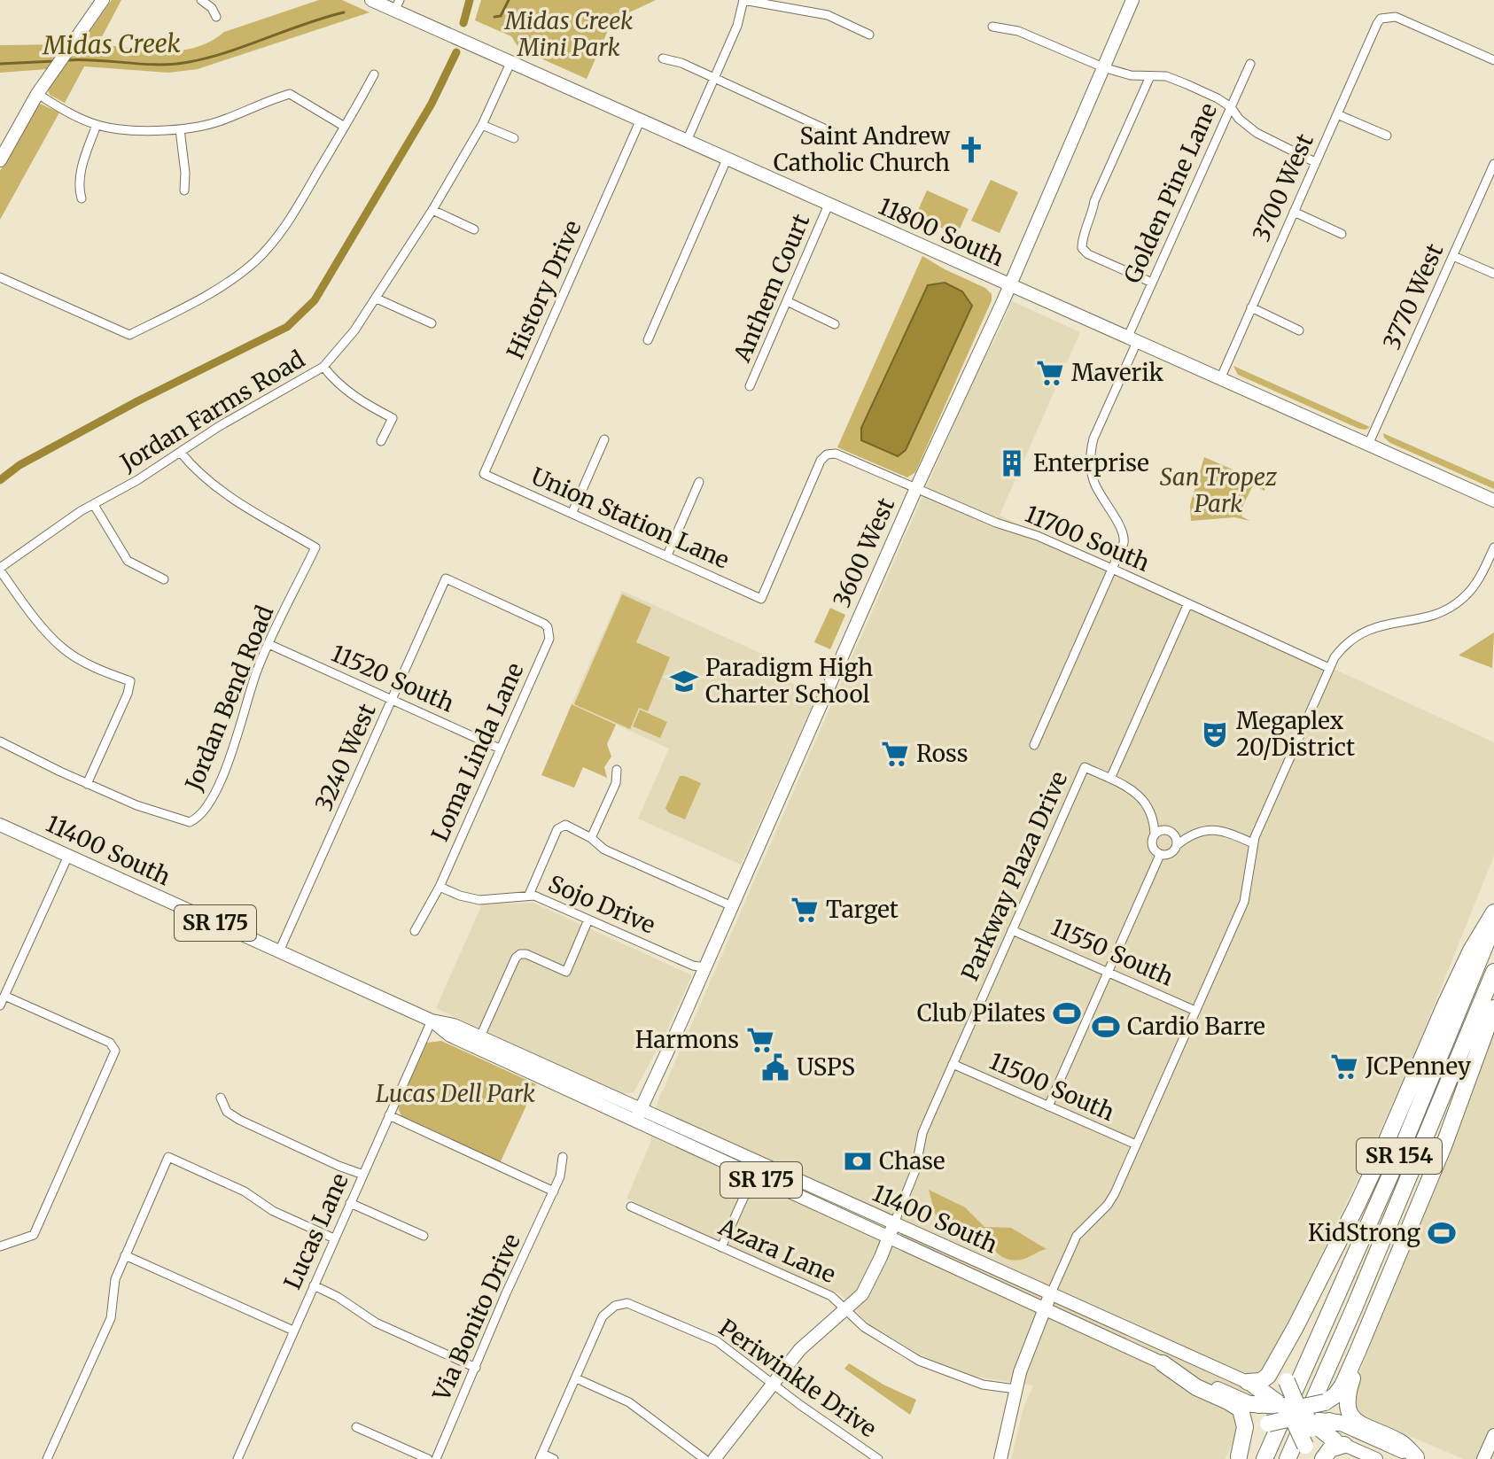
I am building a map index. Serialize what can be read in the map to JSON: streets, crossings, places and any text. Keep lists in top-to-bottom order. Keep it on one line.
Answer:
{"streets":{"highway":["SR 154"],"main road":["11800 South","3600 West","11400 South","SR 175"],"street":["3700 West","Golden Pine Lane","Anthem Court","History Drive","3770 West","Jordan Farms Road","Union Station Lane","11700 South","11520 South","Jordan Bend Road","Loma Linda Lane","3240 West","Parkway Plaza Drive","Sojo Drive","11550 South","11500 South","Lucas Lane","Azara Lane","Via Bonito Drive","Periwinkle Drive"]},"crossings":[["3700 West","11800 South"],["Golden Pine Lane","11800 South"],["Golden Pine Lane","11700 South"],["11800 South","Anthem Court"],["11800 South","History Drive"],["11800 South","3770 West"],["11800 South","Jordan Farms Road"],["11800 South","3600 West"],["History Drive","Union Station Lane"],["Jordan Farms Road","Jordan Bend Road"],["Union Station Lane","11700 South"],["11700 South","3600 West"],["3600 West","11400 South"],["3600 West","Sojo Drive"],["11520 South","Jordan Bend Road"],["11520 South","Loma Linda Lane"],["11520 South","3240 West"],["Loma Linda Lane","3240 West"],["Loma Linda Lane","Sojo Drive"],["3240 West","11400 South"],["11400 South","Parkway Plaza Drive"],["11400 South","Lucas Lane"],["Parkway Plaza Drive","11550 South"],["Parkway Plaza Drive","11500 South"]],"water":["Midas Creek"],"parks":["Midas Creek Mini Park","San Tropez Park","Lucas Dell Park"],"places":{"church":["Saint Andrew Catholic Church"],"supermarket":["Maverik","Ross","Target","Harmons","JCPenney"],"building":["Enterprise"],"school or university":["Paradigm High Charter School"],"theatre":["Megaplex 20/District"],"sports":["Club Pilates","Cardio Barre","KidStrong"],"public building":["USPS"],"bank":["Chase"]}}
